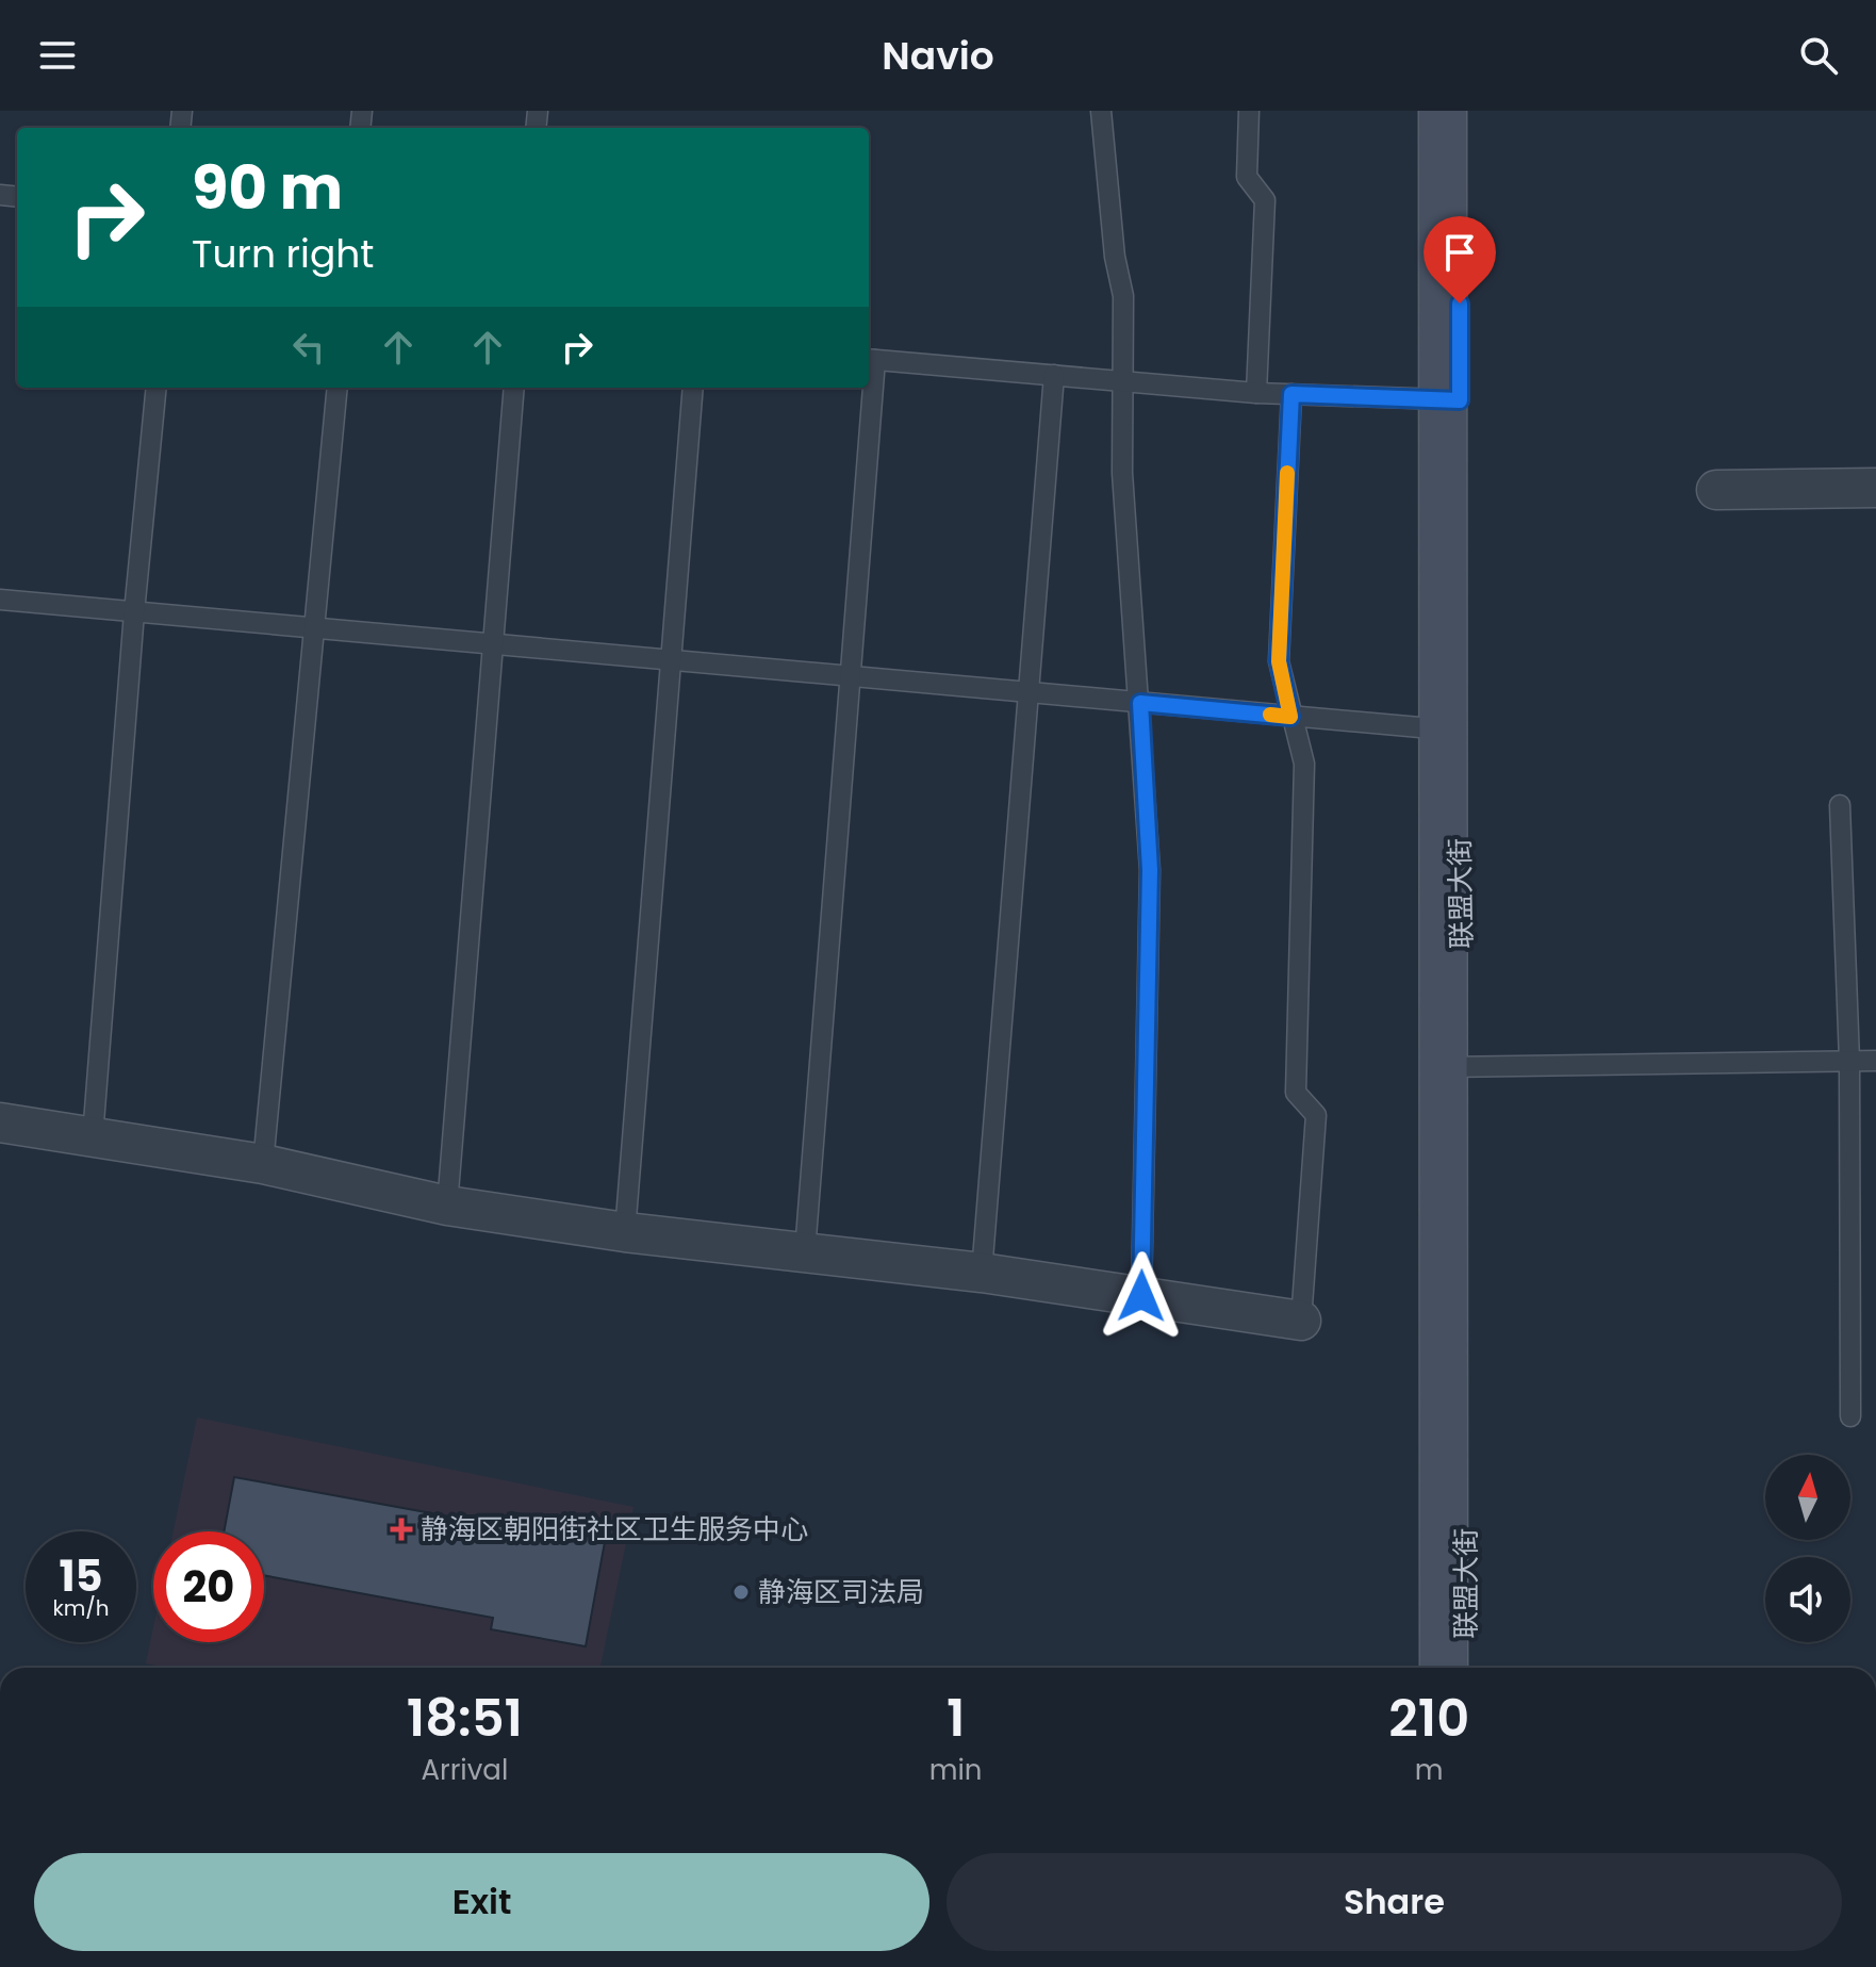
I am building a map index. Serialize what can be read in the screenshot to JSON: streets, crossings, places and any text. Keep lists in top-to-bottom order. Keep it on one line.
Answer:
{"streets":{"main road":["联盟大街"]},"places":{"health":["静海区朝阳街社区卫生服务中心"],"other":["静海区司法局"]},"north":"top","page":{"header":"Navio","turn":["90 m","Turn right"],"speed":"15 km/h","limit":"20","eta":["18:51","Arrival","1","min","210","m"],"buttons":["Exit","Share"]}}
